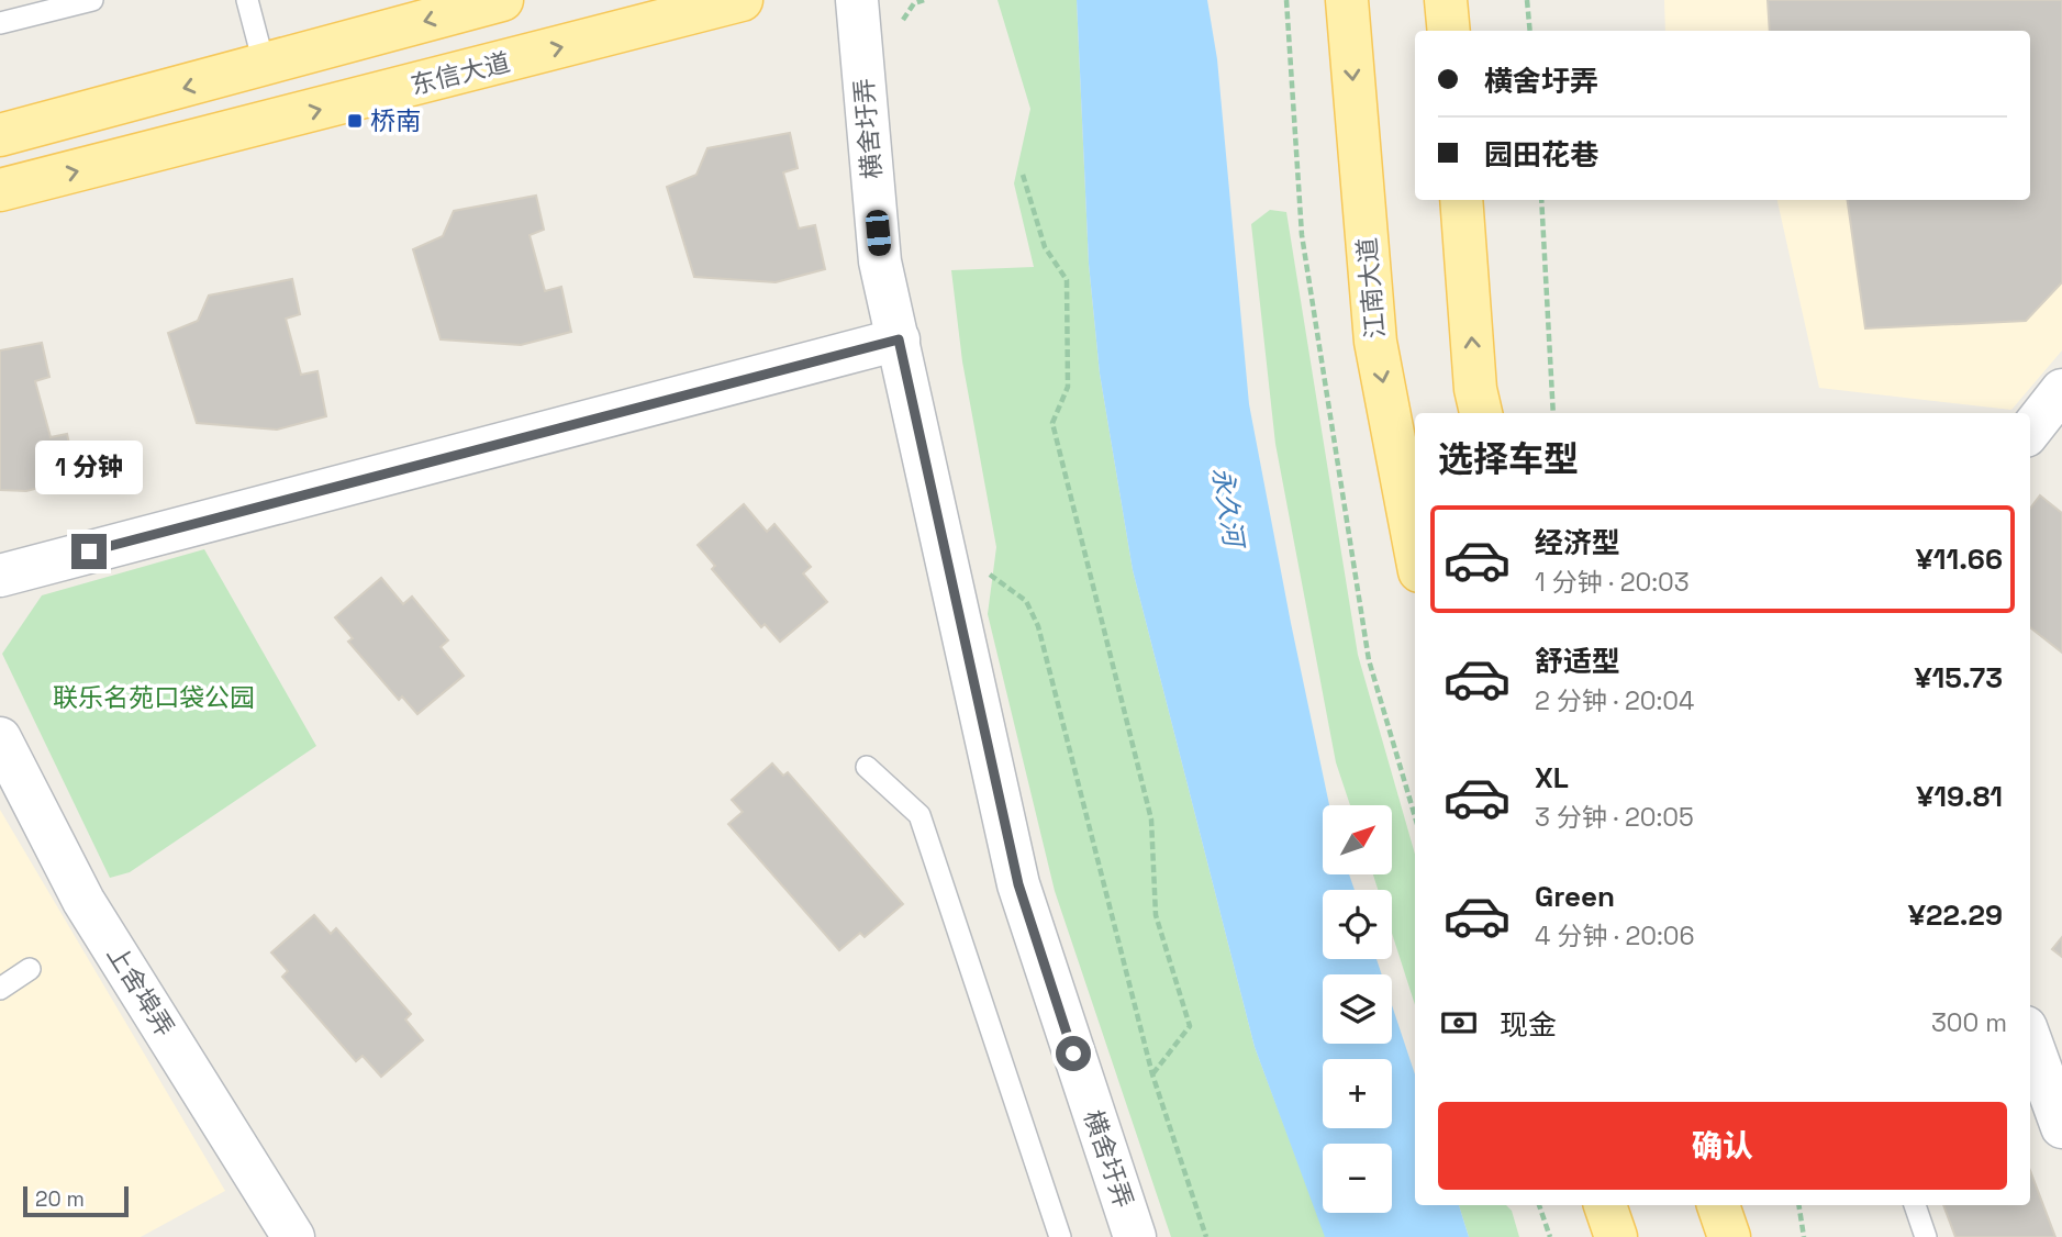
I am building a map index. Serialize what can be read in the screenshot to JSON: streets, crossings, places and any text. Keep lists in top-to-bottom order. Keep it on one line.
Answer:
{"streets":{"main road":["东信大道","江南大道"],"street":["横舍圩弄","上舍埠弄"]},"water":["永久河"],"parks":["联乐名苑口袋公园"],"places":{"transit":["桥南"]},"scale_bar":"20 m","north":"top right","page":{"banner":["横舍圩弄","园田花巷"],"heading":"选择车型","bubble":"1 分钟","list":[{"name":"经济型","note":"1 分钟 · 20:03","value":"¥11.66"},{"name":"舒适型","note":"2 分钟 · 20:04","value":"¥15.73"},{"name":"XL","note":"3 分钟 · 20:05","value":"¥19.81"},{"name":"Green","note":"4 分钟 · 20:06","value":"¥22.29"}],"map_buttons":["+","−"],"pay":["现金","300 m"],"buttons":"确认","scale":"20 m"}}
